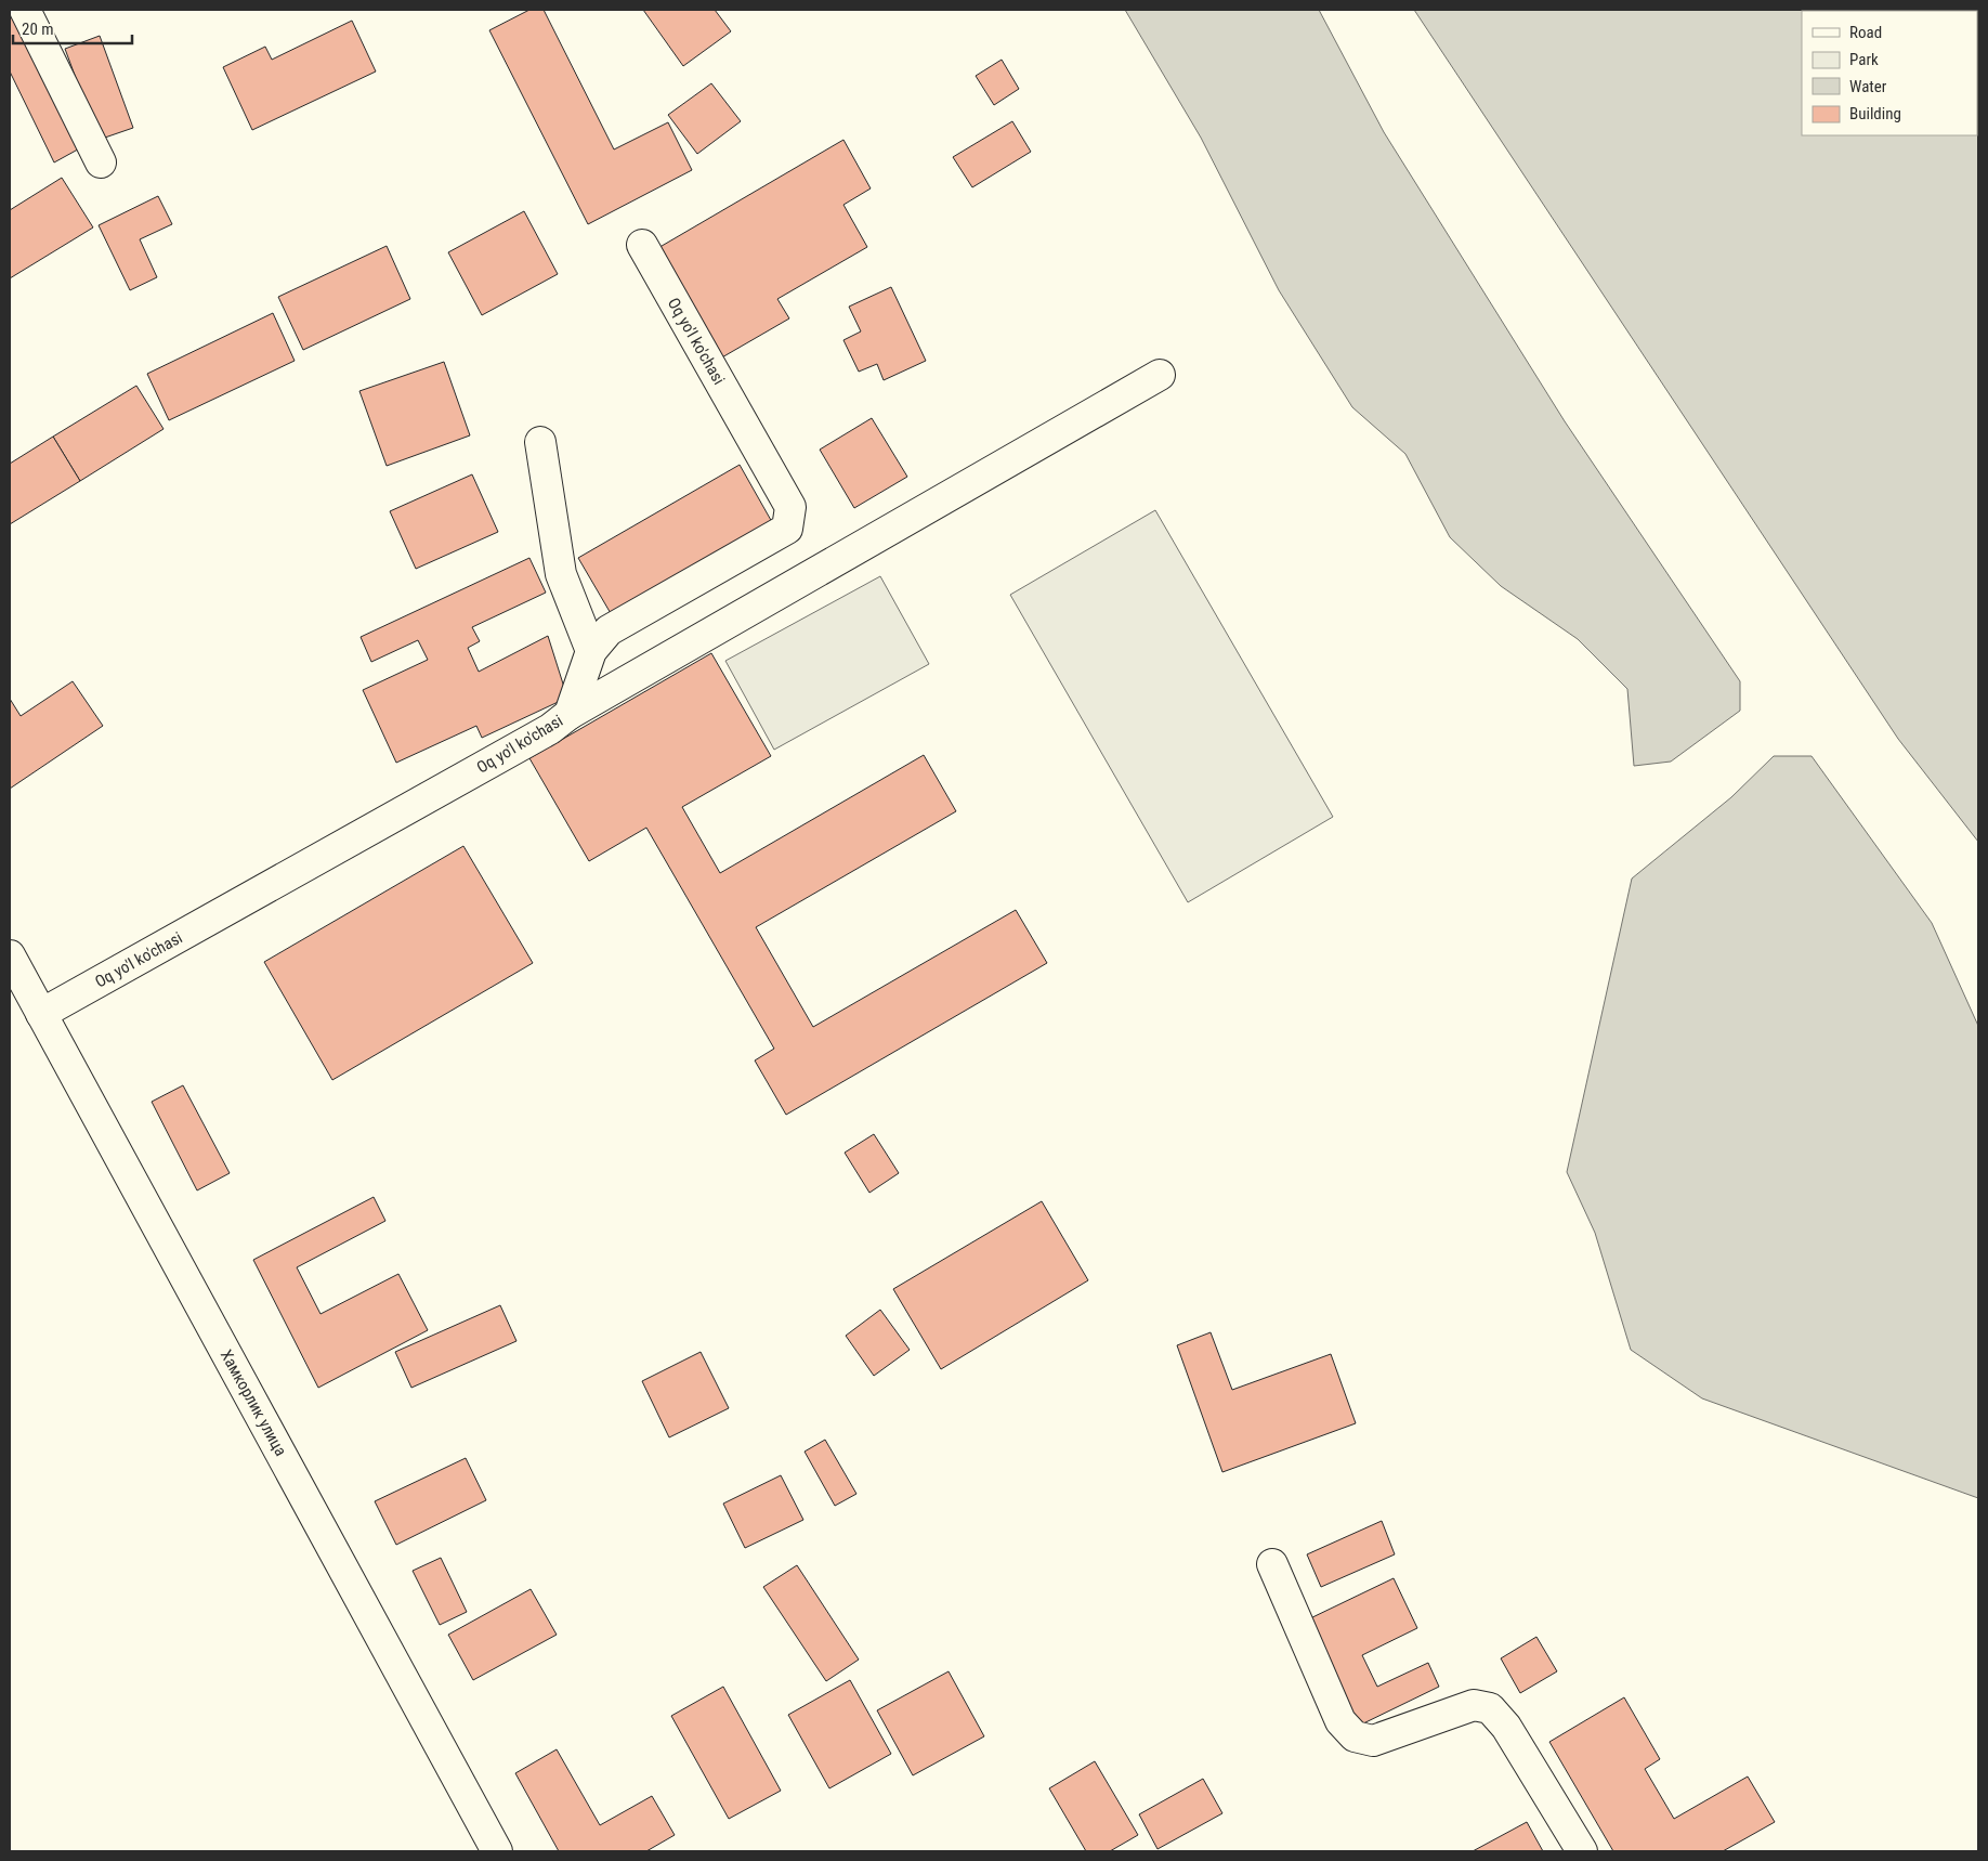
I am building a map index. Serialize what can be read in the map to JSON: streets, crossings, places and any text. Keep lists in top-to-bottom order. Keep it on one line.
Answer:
{"streets":{"street":["Oq yo'l ko'chasi","Хамкорлик улица"]},"crossings":[["Oq yo'l ko'chasi","Хамкорлик улица"]],"legend":["Road","Park","Water","Building"],"scale_bar":"20 m"}
